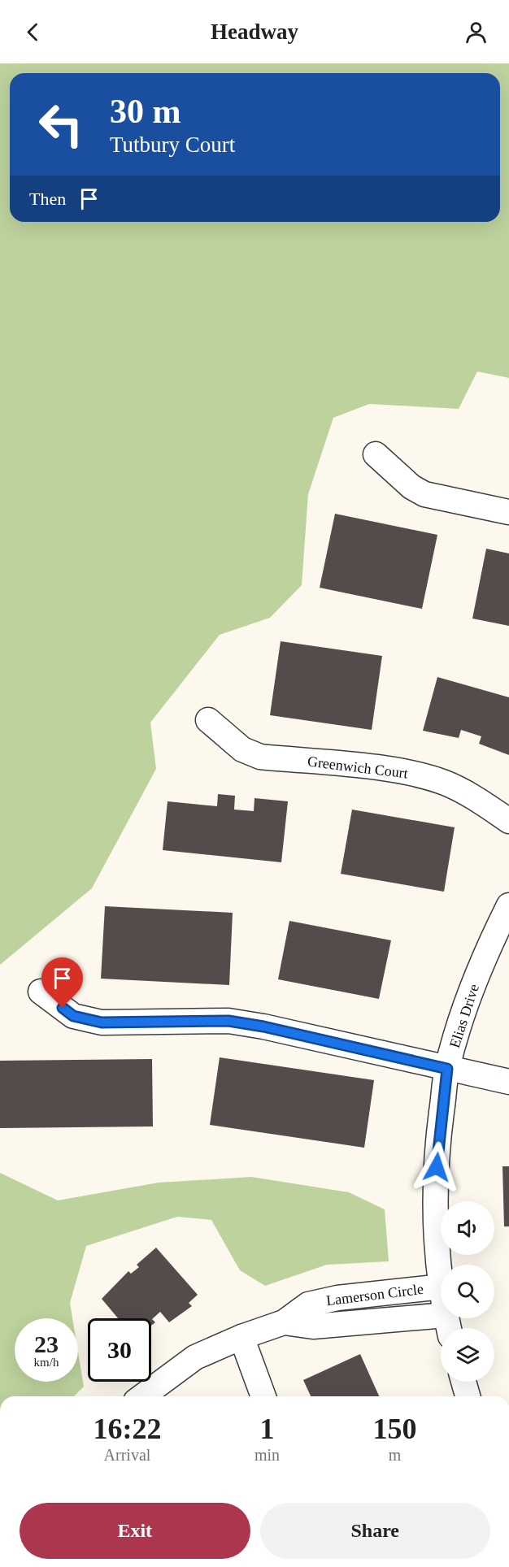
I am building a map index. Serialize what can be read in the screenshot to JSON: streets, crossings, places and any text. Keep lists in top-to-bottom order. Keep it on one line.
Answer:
{"streets":{"street":["Greenwich Court","Elias Drive","Lamerson Circle"]},"page":{"header":"Headway","turn":["30 m","Tutbury Court"],"then":"Then","speed":"23 km/h","limit":"30","eta":["16:22","Arrival","1","min","150","m"],"buttons":["Exit","Share"]}}
